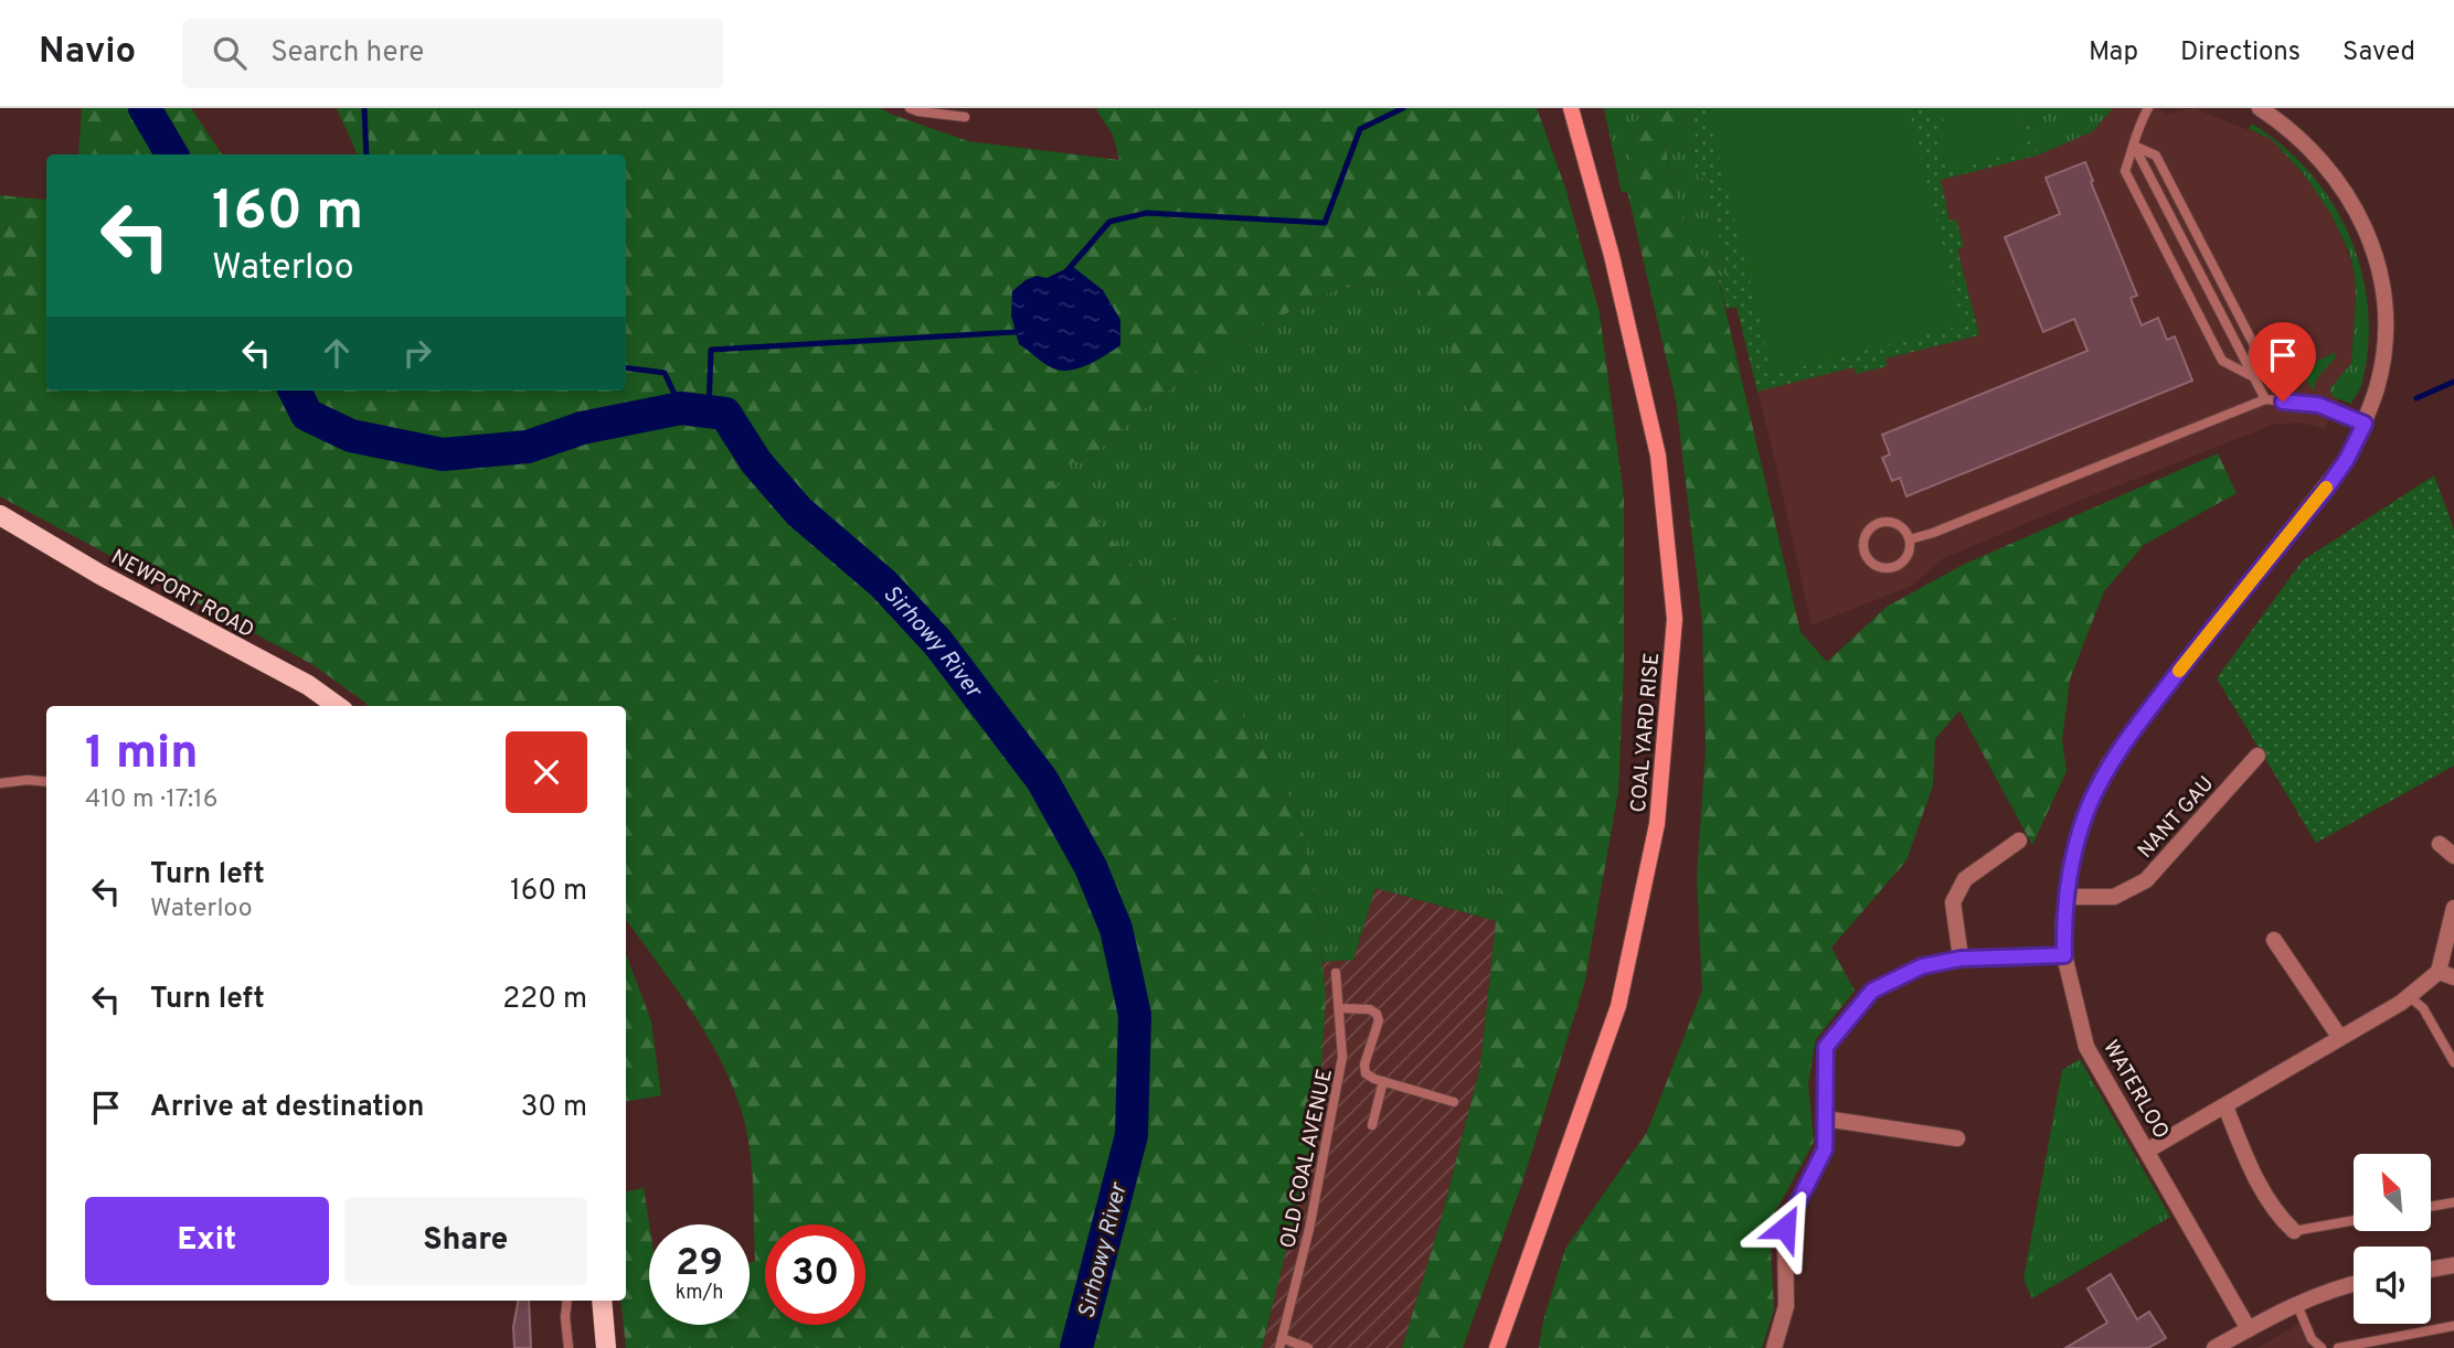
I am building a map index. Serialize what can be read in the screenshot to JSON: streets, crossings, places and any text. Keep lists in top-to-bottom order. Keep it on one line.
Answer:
{"streets":{"main road":["NEWPORT ROAD","COAL YARD RISE"],"street":["NANT GAU","WATERLOO"],"lane":["OLD COAL AVENUE"]},"crossings":[["NANT GAU","WATERLOO"]],"water":["Sirhowy River"],"north":"top left","page":{"header":"Navio","search":"Search here","nav":["Map","Directions","Saved"],"turn":["160 m","Waterloo"],"heading":["1 min","410 m · 17:16"],"list":[{"name":"Turn left","note":"Waterloo","value":"160 m"},{"name":"Turn left","value":"220 m"},{"name":"Arrive at destination","value":"30 m"}],"buttons":["Exit","Share"],"speed":"29 km/h","limit":"30"}}
